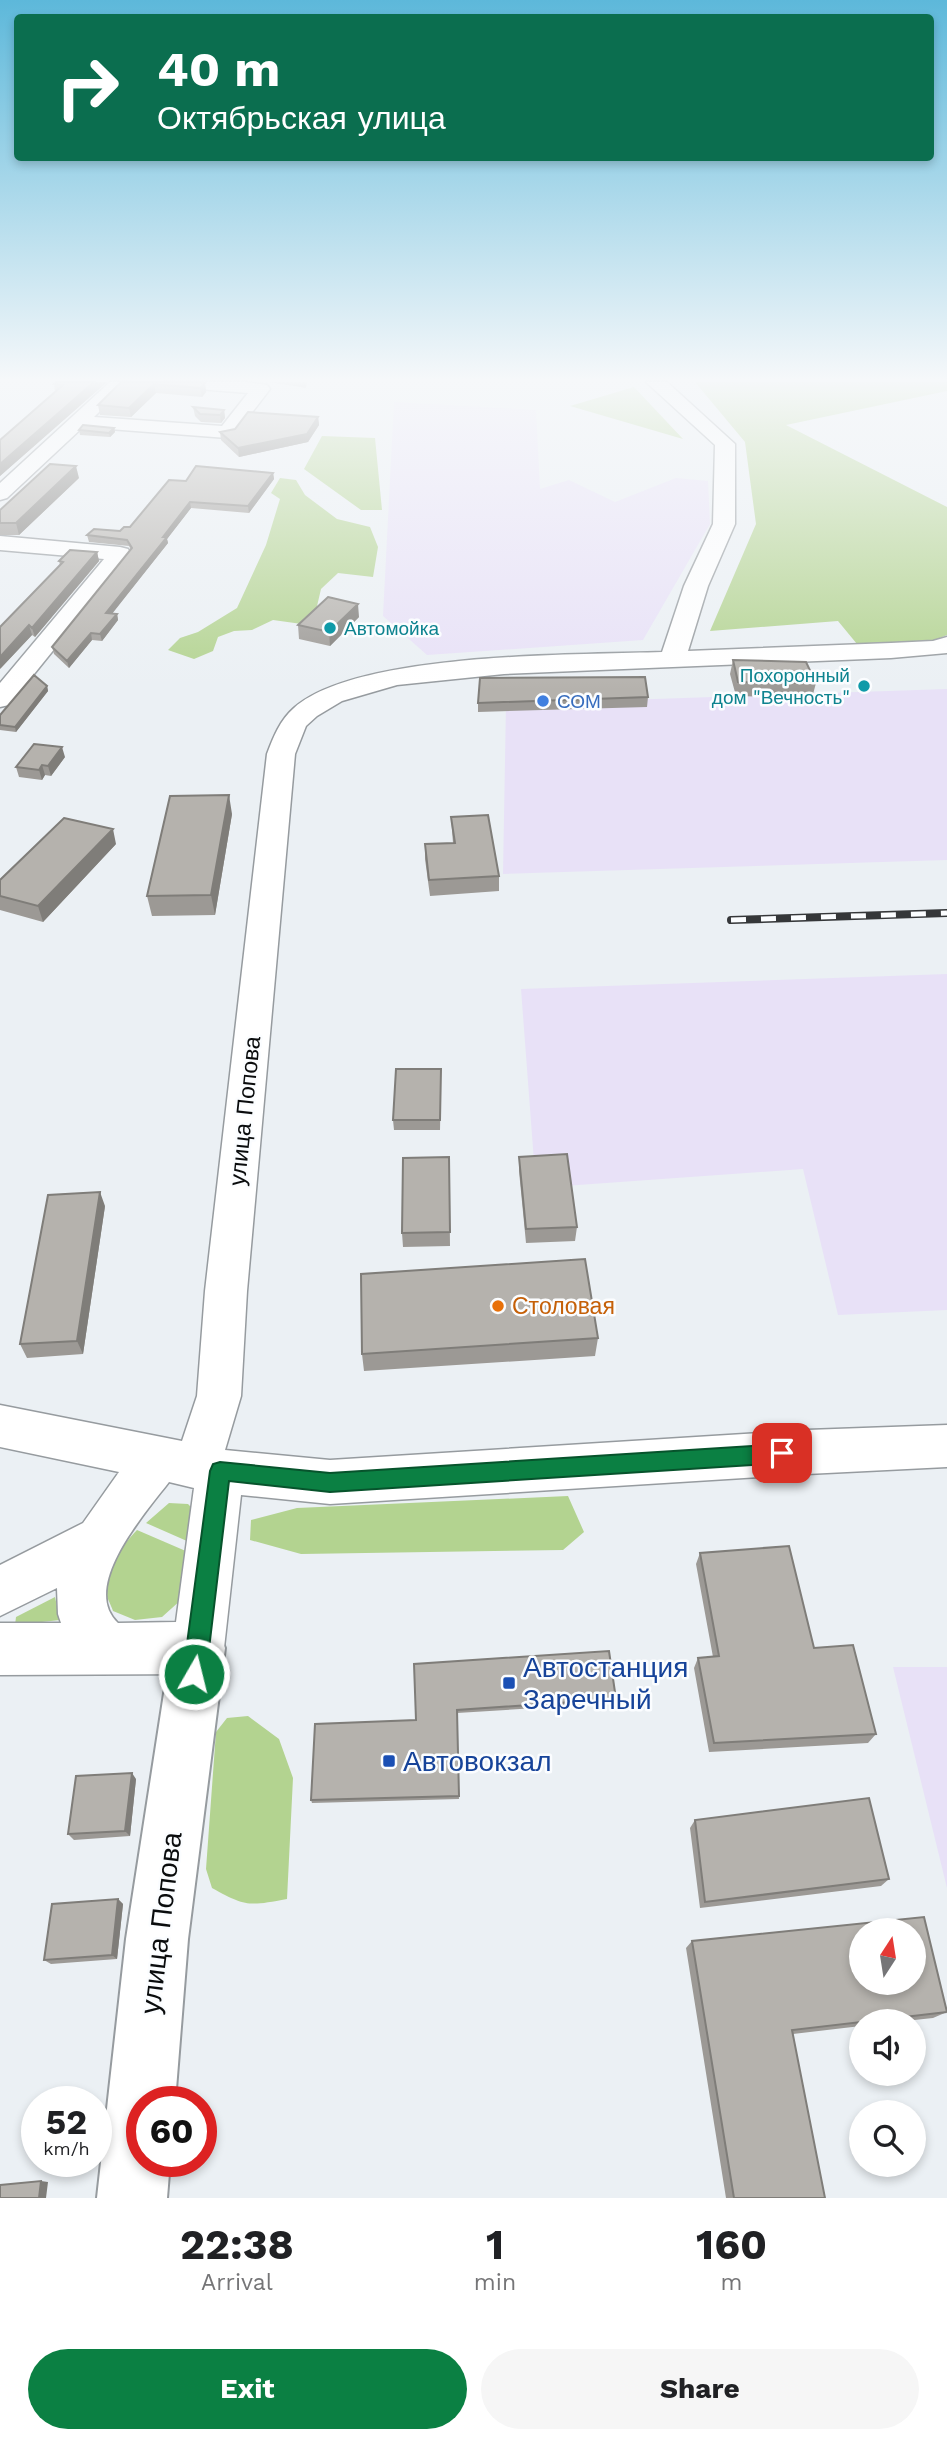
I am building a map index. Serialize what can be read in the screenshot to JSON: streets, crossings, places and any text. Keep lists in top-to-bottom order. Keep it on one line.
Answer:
{"streets":{"main road":["улица Попова"]},"places":{"other":["Автомойка","Похоронный дом \"Вечность\"","СОМ","Столовая"],"transit":["Автостанция Заречный","Автовокзал"]},"north":"top","page":{"turn":["40 m","Октябрьская улица"],"speed":"52 km/h","limit":"60","eta":["22:38","Arrival","1","min","160","m"],"buttons":["Exit","Share"]}}
